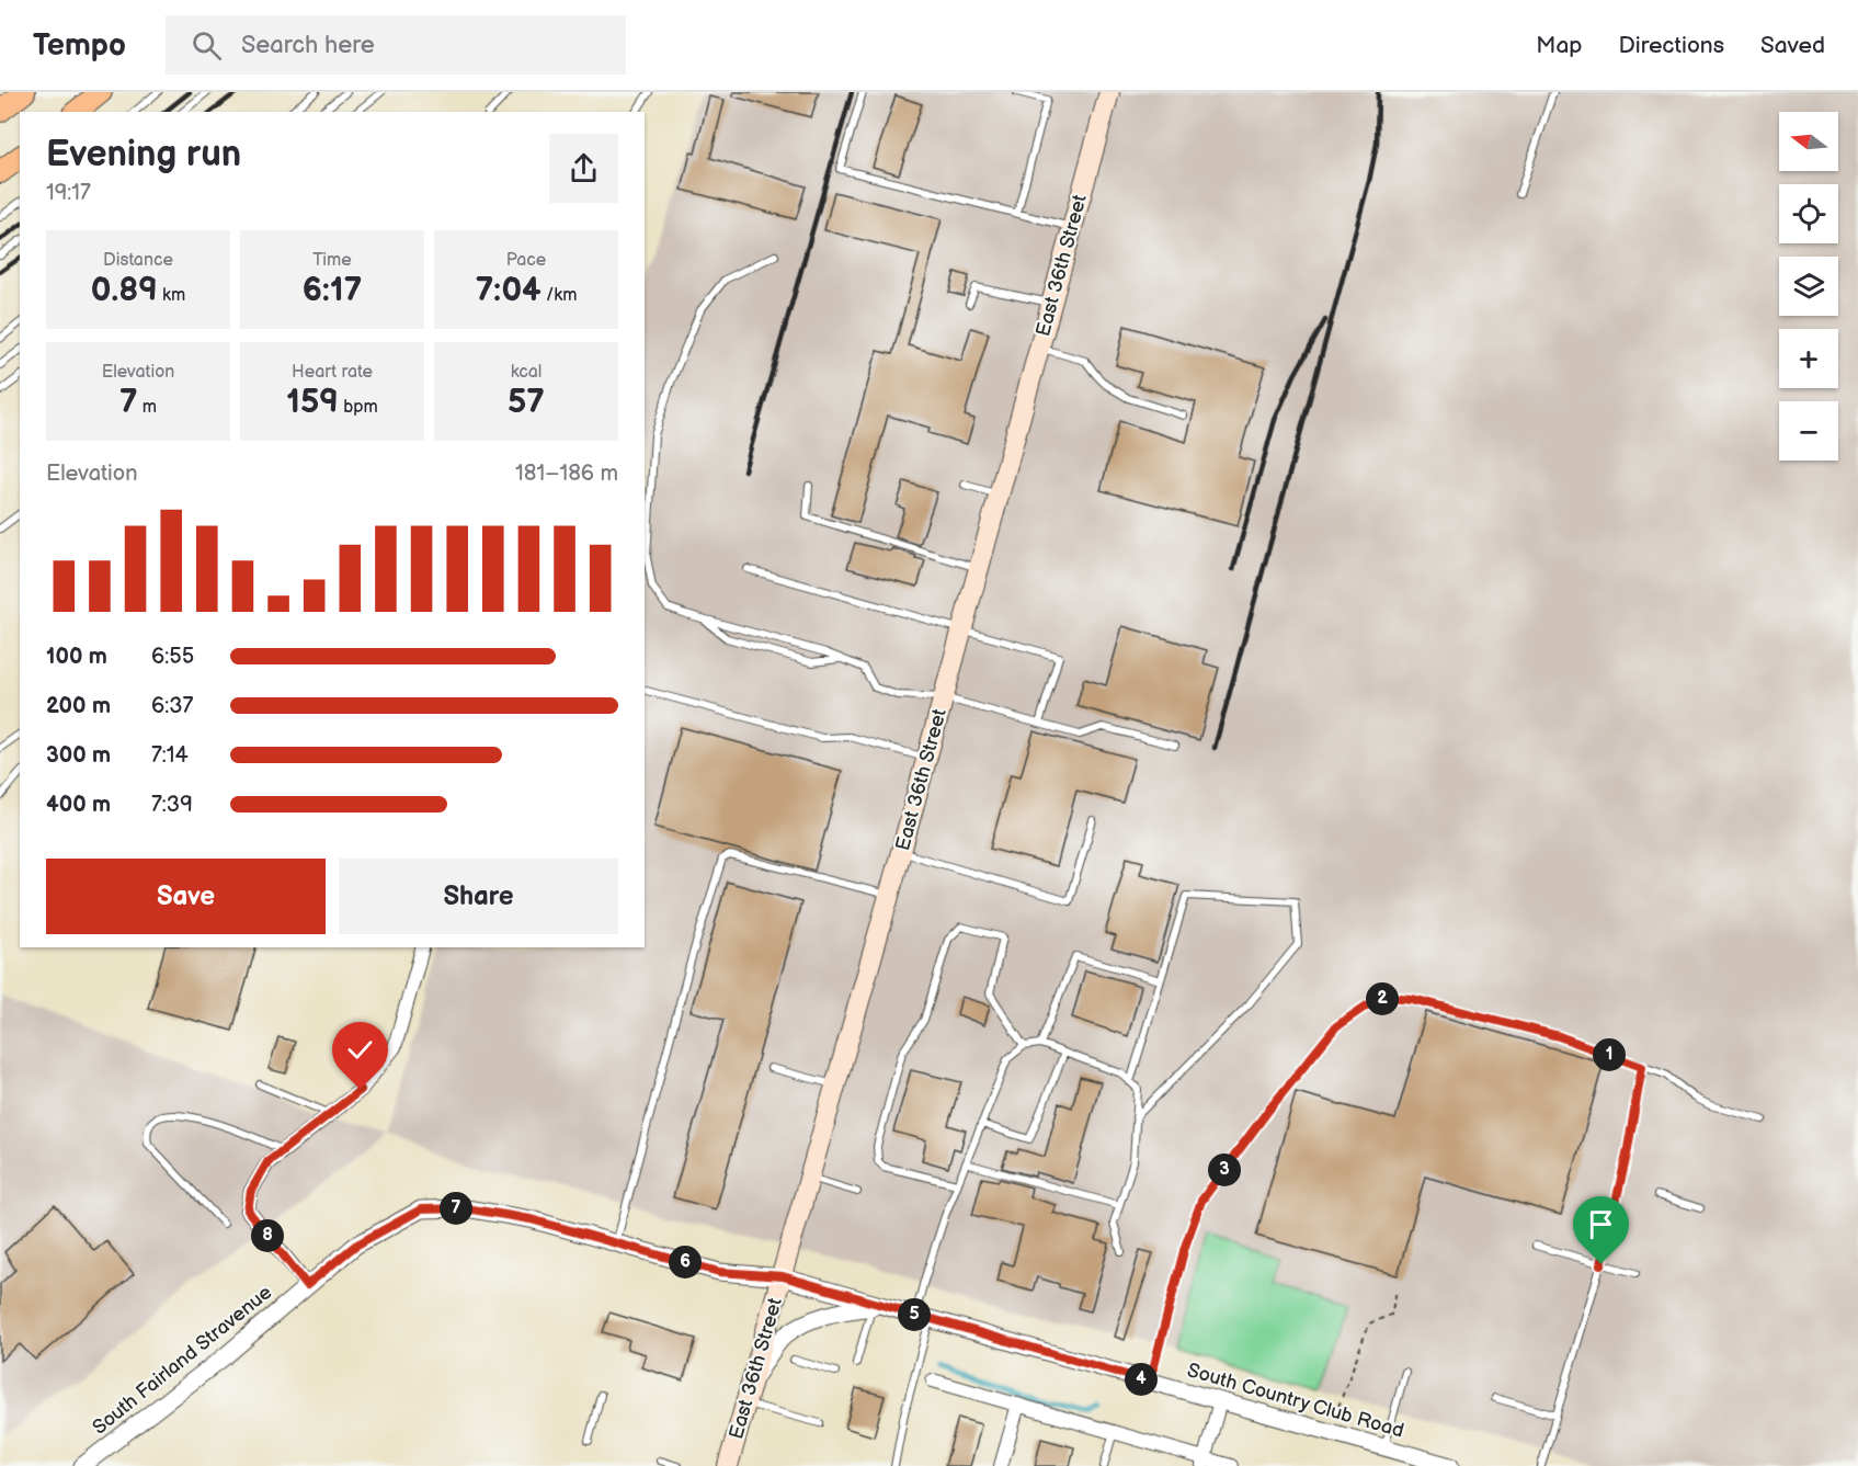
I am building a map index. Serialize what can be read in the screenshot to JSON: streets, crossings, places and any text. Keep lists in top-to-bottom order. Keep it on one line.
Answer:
{"streets":{"main road":["East 36th Street"],"street":["South Fairland Stravenue","South Country Club Road"]},"crossings":[["East 36th Street","South Country Club Road"],["South Fairland Stravenue","South Country Club Road"]],"north":"left","page":{"header":"Tempo","search":"Search here","nav":["Map","Directions","Saved"],"map_buttons":["+","−"],"heading":["Evening run","19:17"],"stats":[["Distance","0.89 km"],["Time","6:17"],["Pace","7:04 /km"],["Elevation","7 m"],["Heart rate","159 bpm"],["kcal","57"]],"chart":["Elevation","181–186 m"],"list":[{"name":"100 m","note":"6:55"},{"name":"200 m","note":"6:37"},{"name":"300 m","note":"7:14"},{"name":"400 m","note":"7:39"}],"buttons":["Save","Share"],"pins":["2","1","3","7","8","6","5","4"]}}
